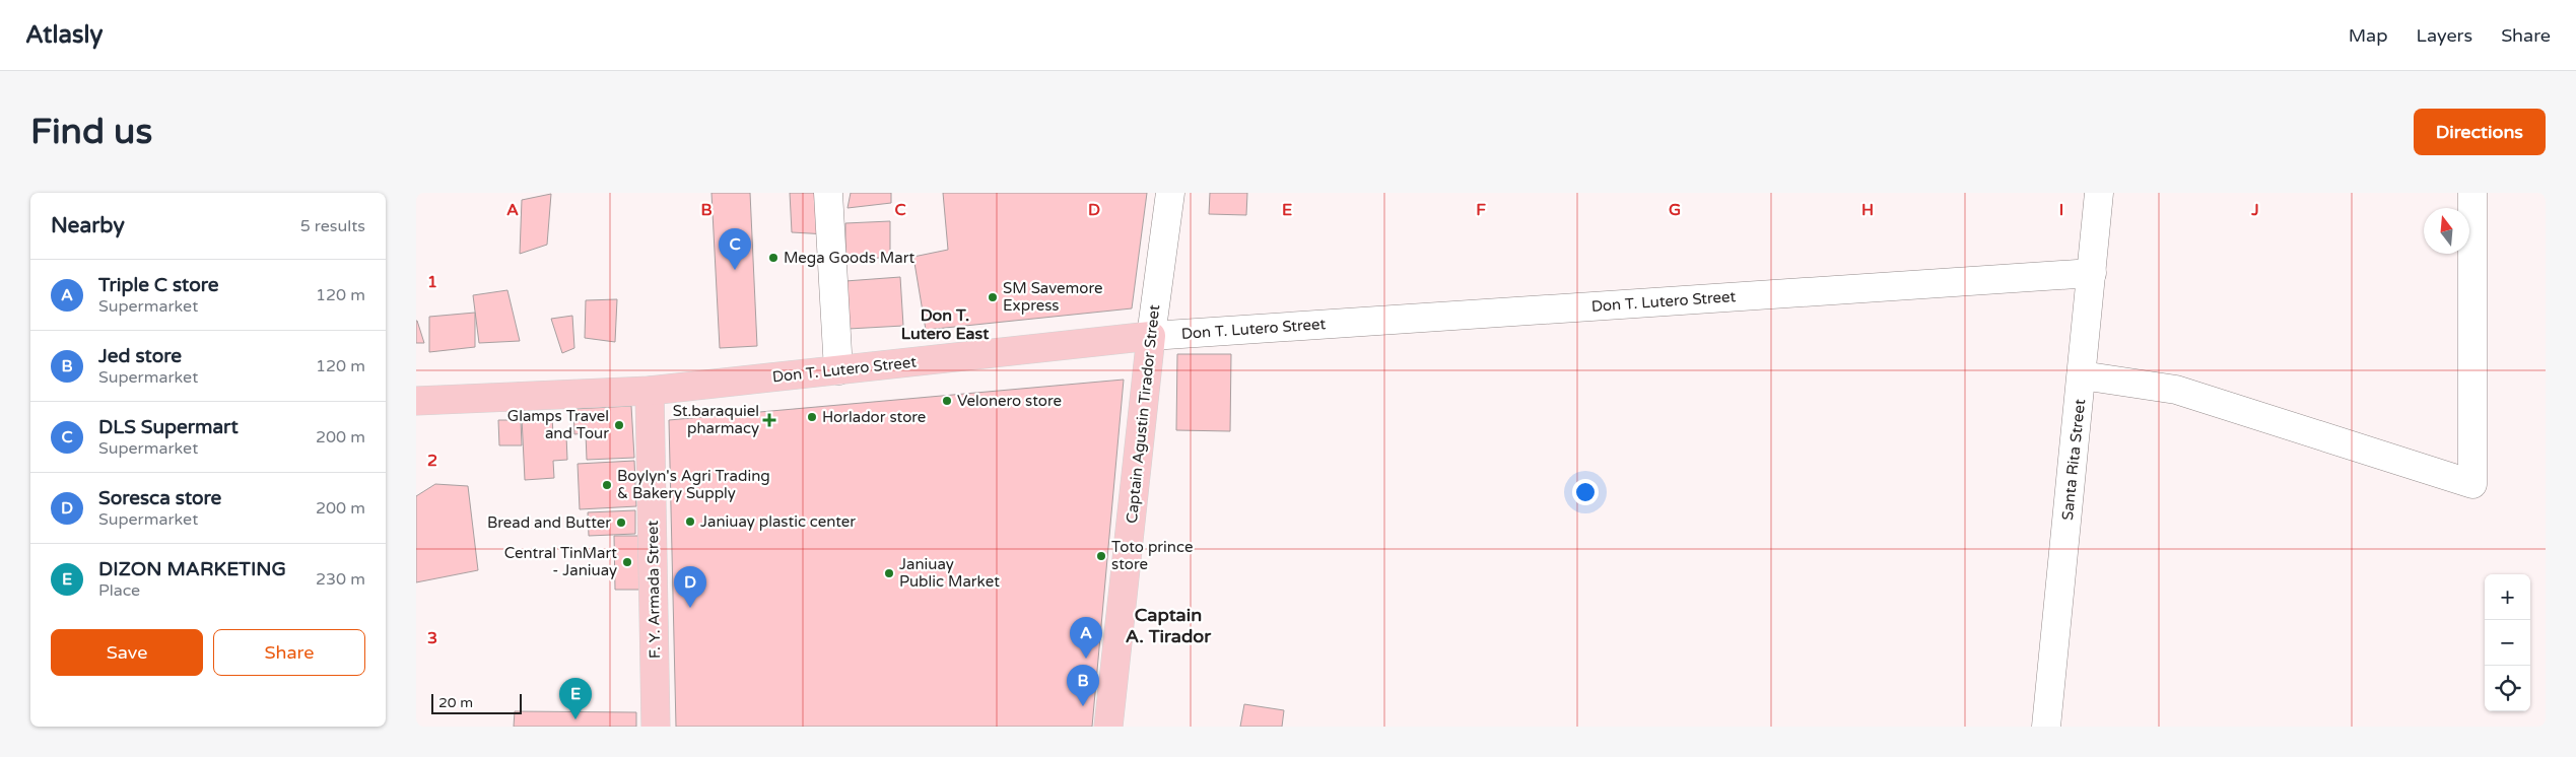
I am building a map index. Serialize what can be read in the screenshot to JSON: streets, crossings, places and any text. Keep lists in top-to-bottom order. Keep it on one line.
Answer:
{"streets":{"main road":["Don T. Lutero Street","Captain Agustin Tirador Street","F. Y. Armada Street"],"street":["Santa Rita Street"]},"crossings":[["Don T. Lutero Street","Captain Agustin Tirador Street"],["Don T. Lutero Street","Santa Rita Street"],["Don T. Lutero Street","F. Y. Armada Street"]],"districts":["Don T. Lutero East","Captain A. Tirador"],"places":{"other":["Mega Goods Mart","SM Savemore Express","Velonero store","Horlador store","Glamps Travel and Tour","Boylyn's Agri Trading & Bakery Supply","Janiuay plastic center","Bread and Butter","Toto prince store","Central TinMart - Janiuay","Janiuay Public Market"],"health":["St.baraquiel pharmacy"]},"scale_bar":"20 m","north":"top","page":{"header":"Atlasly","nav":["Map","Layers","Share"],"buttons":["Directions",["Save","Share"]],"title":"Find us","heading":["Nearby","5 results"],"pins":["C","D","A","B","E"],"list":[{"mark":"A","name":"Triple C store","note":"Supermarket","value":"120 m"},{"mark":"B","name":"Jed store","note":"Supermarket","value":"120 m"},{"mark":"C","name":"DLS Supermart","note":"Supermarket","value":"200 m"},{"mark":"D","name":"Soresca store","note":"Supermarket","value":"200 m"},{"mark":"E","name":"DIZON MARKETING","note":"Place","value":"230 m"}],"map_buttons":["+","−"],"scale":"20 m"},"grid":{"columns":["A","B","C","D","E","F","G","H","I","J"],"rows":["1","2","3"]}}
